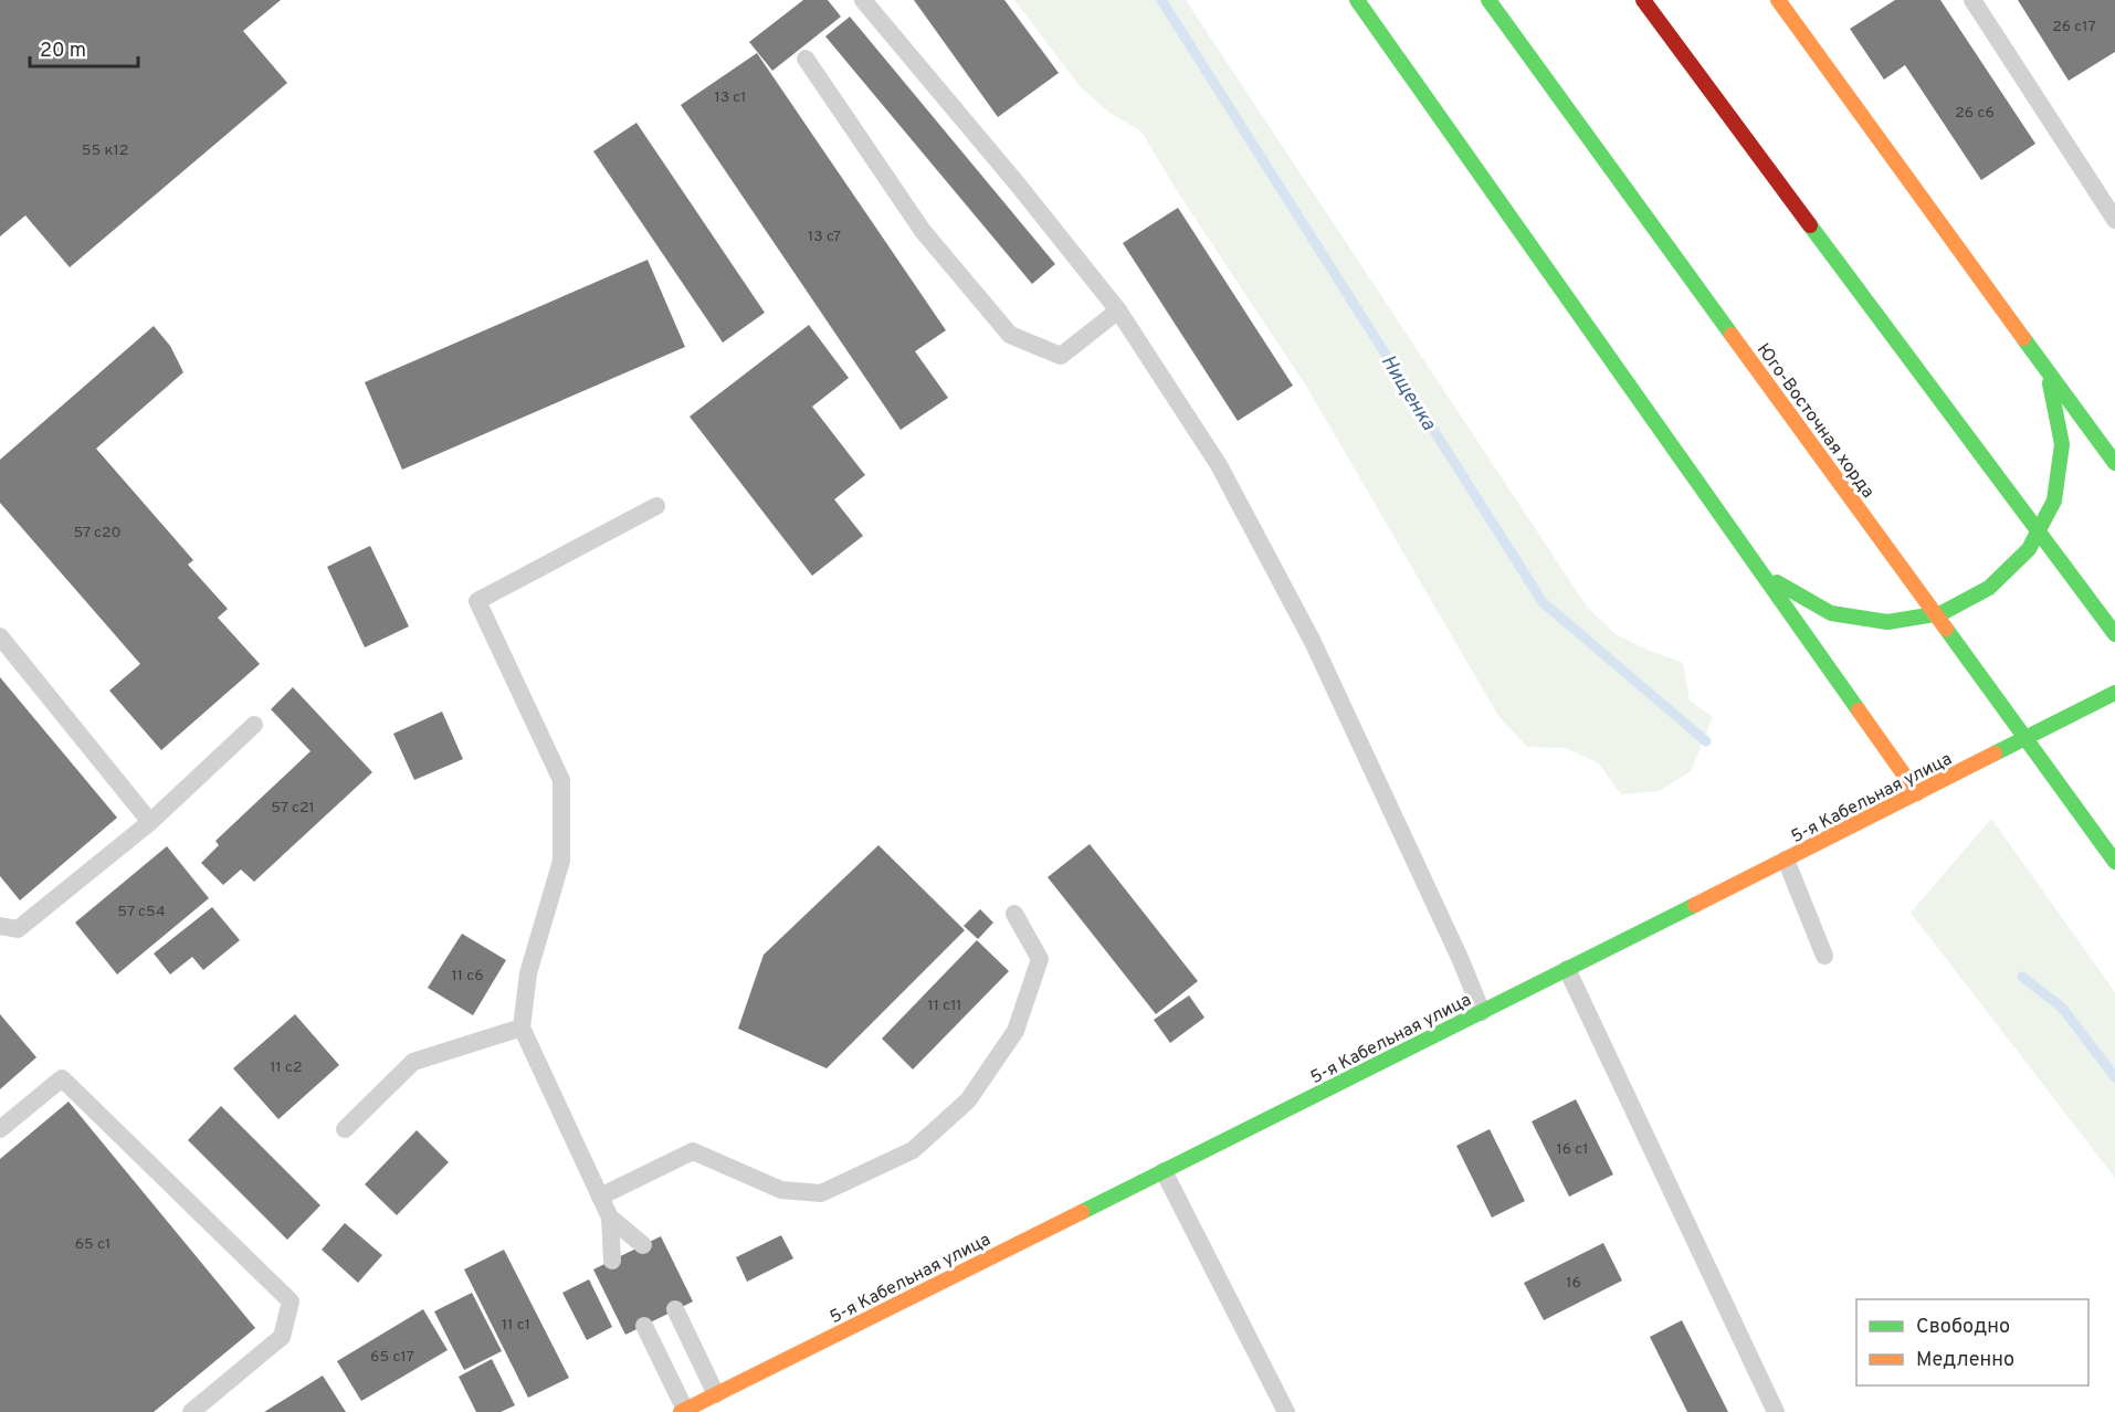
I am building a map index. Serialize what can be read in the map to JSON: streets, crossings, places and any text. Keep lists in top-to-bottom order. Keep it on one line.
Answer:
{"streets":{"street":["Юго-Восточная хорда","5-я Кабельная улица"]},"water":["Нищенка"],"house_numbers":["26 с17","13 с1","26 с6","55 к12","13 с7","57 с20","57 с21","57 с54","11 с6","11 с11","11 с2","16 с1","65 с1","16","11 с1","65 с17"],"legend":["Свободно","Медленно"],"scale_bar":"20 m"}
